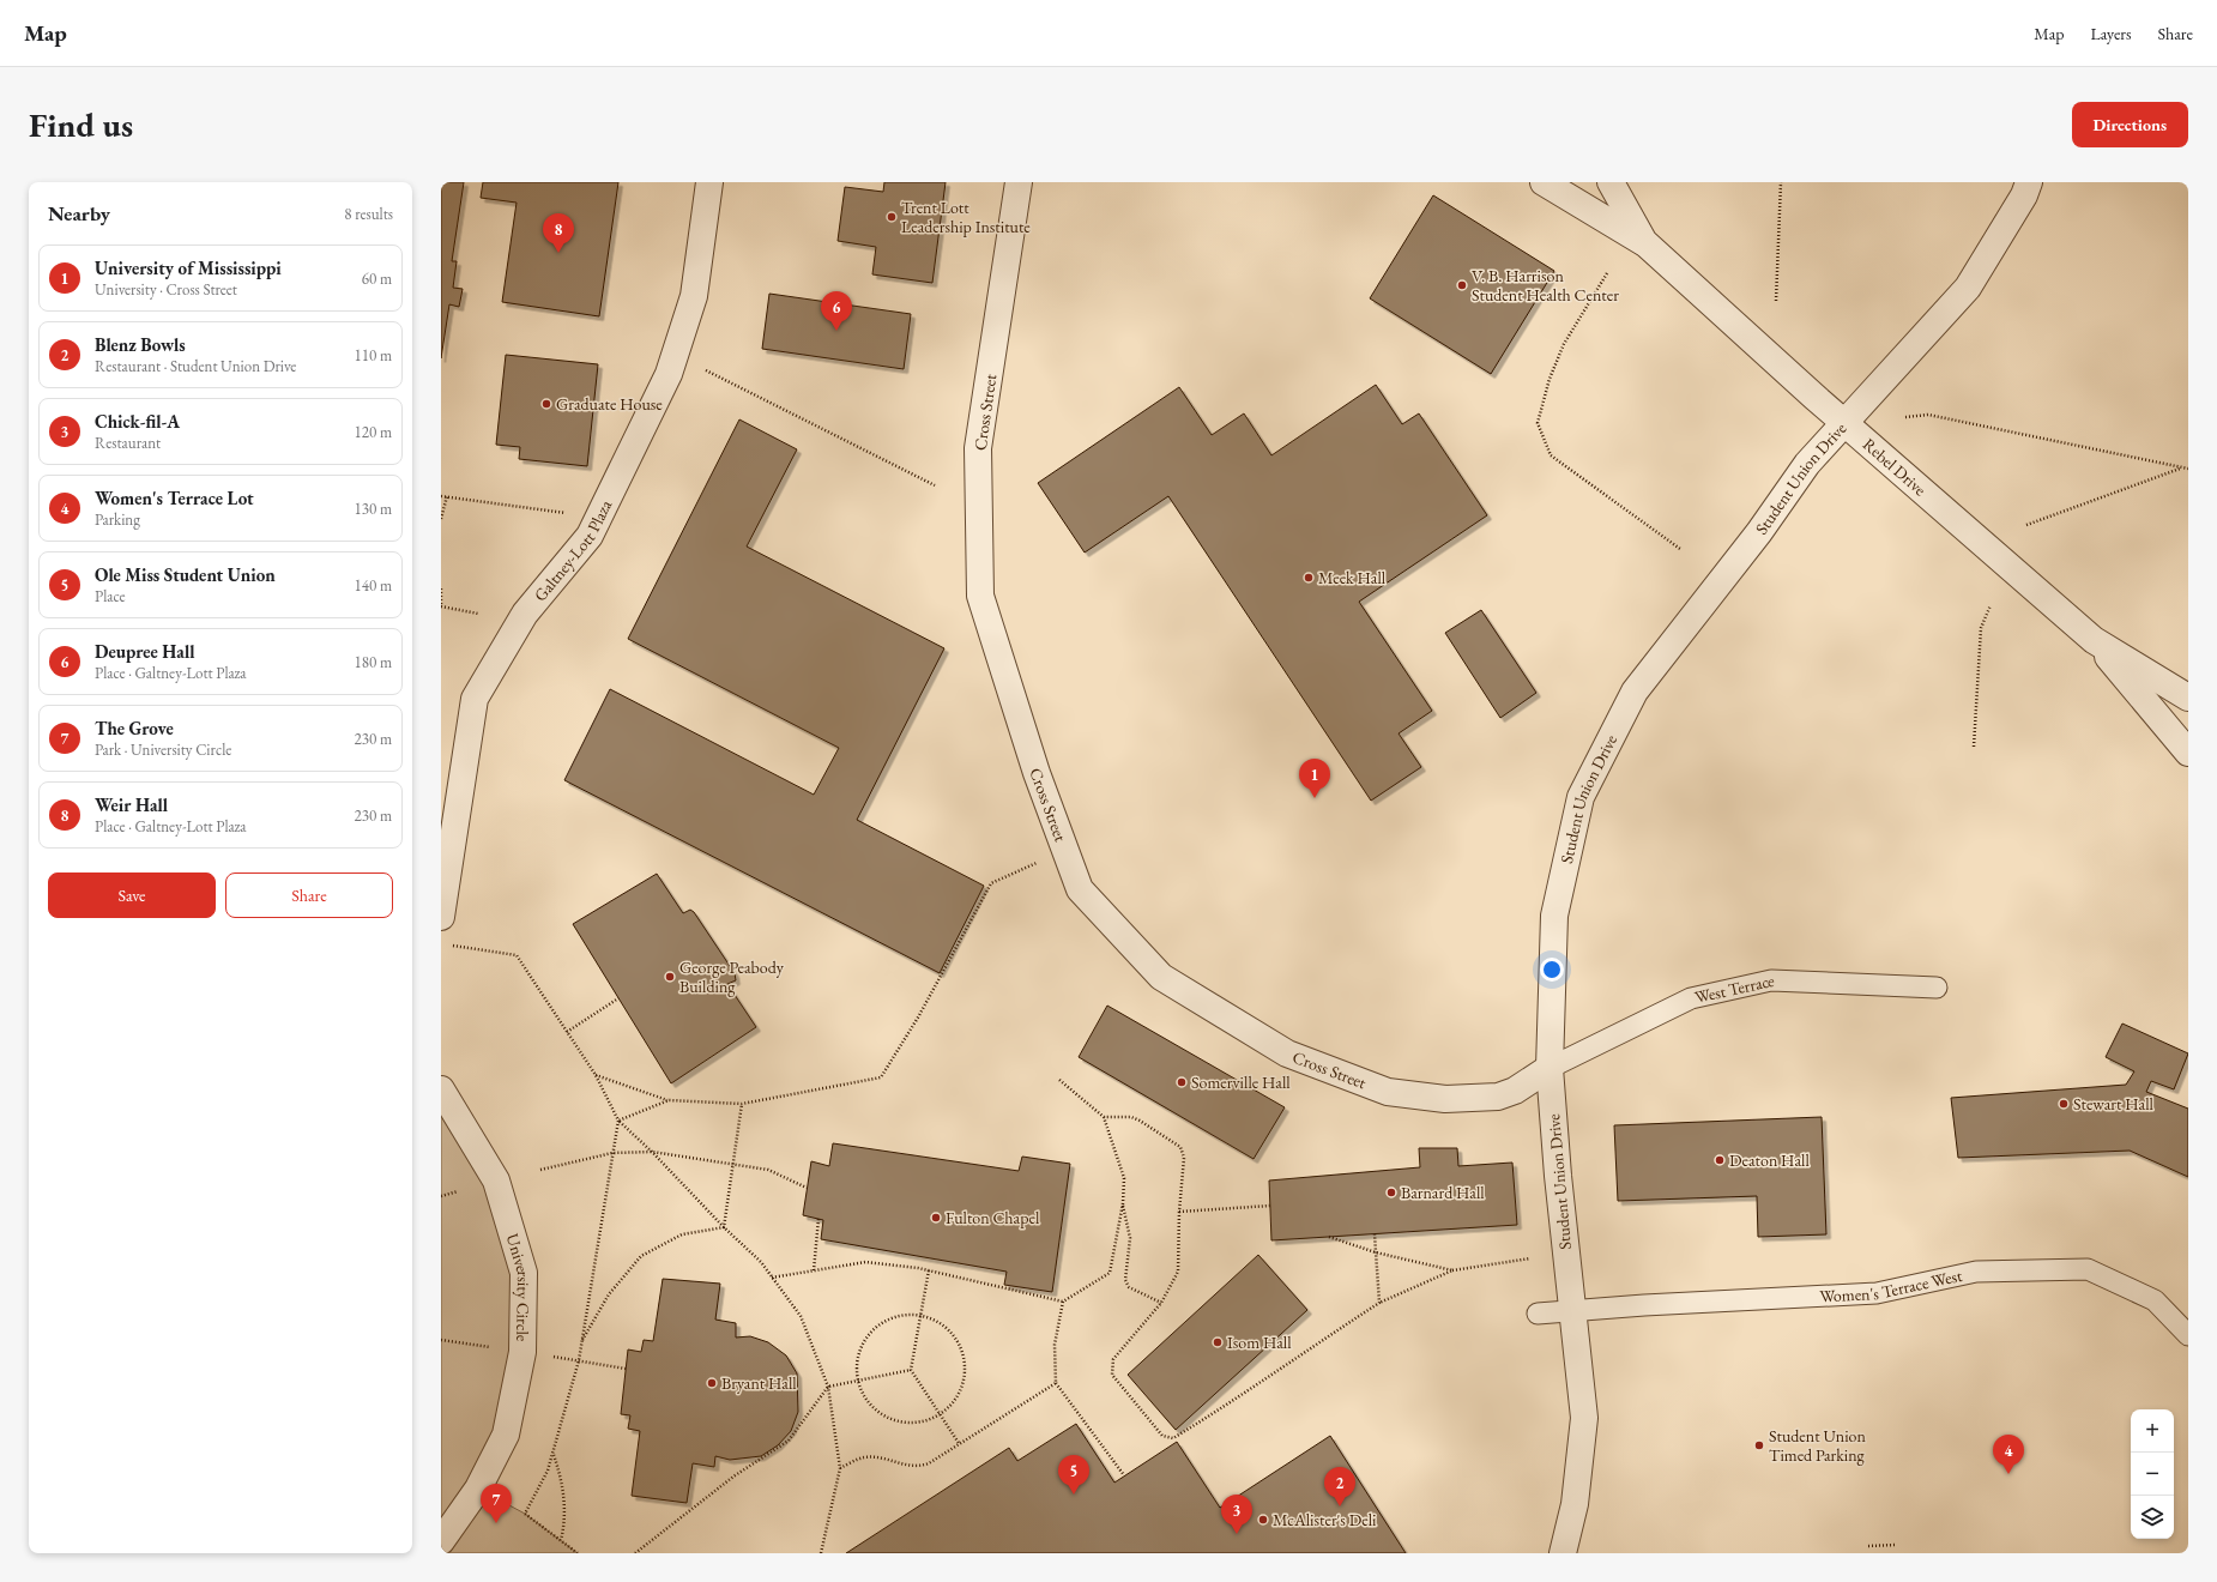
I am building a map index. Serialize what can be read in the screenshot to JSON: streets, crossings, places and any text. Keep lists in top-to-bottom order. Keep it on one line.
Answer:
{"streets":{"street":["Cross Street","Rebel Drive","Student Union Drive","Galtney-Lott Plaza","University Circle"],"lane":["West Terrace","Women's Terrace West"]},"crossings":[["Cross Street","Student Union Drive"],["Cross Street","West Terrace"],["Rebel Drive","Student Union Drive"],["Student Union Drive","West Terrace"],["Student Union Drive","Women's Terrace West"]],"places":["Trent Lott Leadership Institute","V. B. Harrison Student Health Center","Graduate House","Meek Hall","George Peabody Building","Somerville Hall","Stewart Hall","Deaton Hall","Barnard Hall","Fulton Chapel","Isom Hall","Bryant Hall","Student Union Timed Parking","McAlister's Deli"],"page":{"header":"Map","nav":["Map","Layers","Share"],"buttons":["Directions",["Save","Share"]],"title":"Find us","heading":["Nearby","8 results"],"pins":["8","6","1","4","5","2","7","3"],"list":[{"mark":"1","name":"University of Mississippi","note":"University · Cross Street","value":"60 m"},{"mark":"2","name":"Blenz Bowls","note":"Restaurant · Student Union Drive","value":"110 m"},{"mark":"3","name":"Chick-fil-A","note":"Restaurant","value":"120 m"},{"mark":"4","name":"Women's Terrace Lot","note":"Parking","value":"130 m"},{"mark":"5","name":"Ole Miss Student Union","note":"Place","value":"140 m"},{"mark":"6","name":"Deupree Hall","note":"Place · Galtney-Lott Plaza","value":"180 m"},{"mark":"7","name":"The Grove","note":"Park · University Circle","value":"230 m"},{"mark":"8","name":"Weir Hall","note":"Place · Galtney-Lott Plaza","value":"230 m"}],"map_buttons":["+","−"]}}
